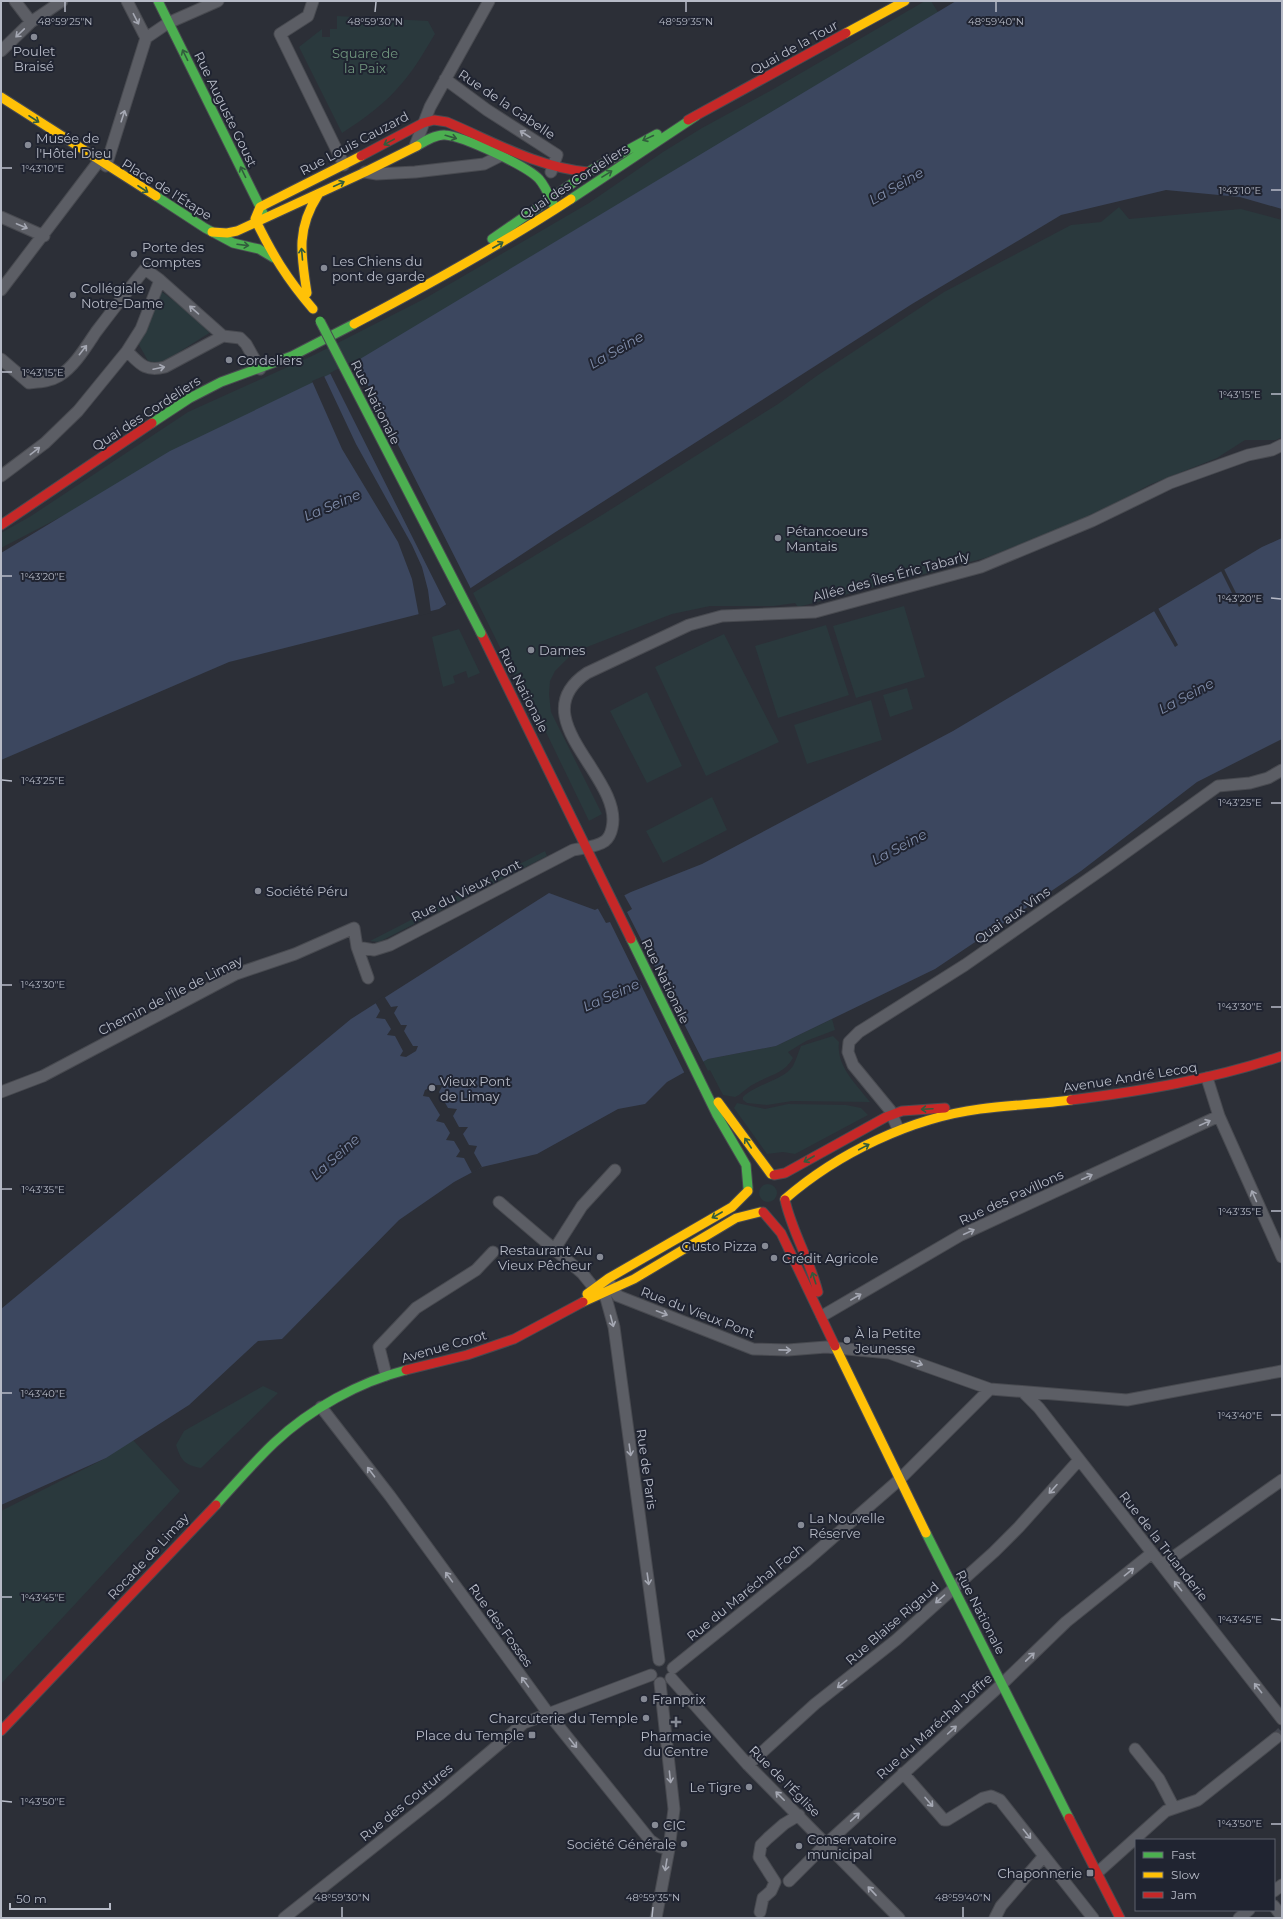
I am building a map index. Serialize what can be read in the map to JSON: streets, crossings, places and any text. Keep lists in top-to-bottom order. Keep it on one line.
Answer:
{"streets":{"main road":["Quai de la Tour","Rue Auguste Goust","Rue Louis Cauzard","Quai des Cordeliers","Place de l'Étape","Rue Nationale","Avenue André Lecoq","Avenue Corot","Rocade de Limay"],"street":["Rue de la Gabelle","Allée des Îles Éric Tabarly","Rue du Vieux Pont","Quai aux Vins","Chemin de l'Île de Limay","Rue des Pavillons","Rue de Paris","Rue de la Truanderie","Rue du Maréchal Foch","Rue Blaise Rigaud","Rue des Fosses","Rue du Maréchal Joffre","Rue de l'Église","Rue des Coutures"]},"crossings":[["Quai de la Tour","Quai des Cordeliers"],["Rue de la Gabelle","Rue Louis Cauzard"],["Rue Auguste Goust","Rue Louis Cauzard"],["Quai des Cordeliers","Place de l'Étape"],["Rue Nationale","Allée des Îles Éric Tabarly"],["Rue Nationale","Rue du Vieux Pont"],["Rue Nationale","Avenue André Lecoq"],["Rue Nationale","Rue des Pavillons"],["Rue Nationale","Avenue Corot"],["Rue Nationale","Rue du Maréchal Foch"],["Rue Nationale","Rue Blaise Rigaud"],["Rue Nationale","Rue du Maréchal Joffre"],["Allée des Îles Éric Tabarly","Rue du Vieux Pont"],["Rue du Vieux Pont","Chemin de l'Île de Limay"],["Rue du Vieux Pont","Avenue Corot"],["Rue du Vieux Pont","Rue de Paris"],["Rue du Vieux Pont","Rue de la Truanderie"],["Rue du Vieux Pont","Rue du Maréchal Foch"],["Quai aux Vins","Avenue André Lecoq"],["Avenue André Lecoq","Avenue Corot"],["Avenue Corot","Rue de Paris"],["Avenue Corot","Rocade de Limay"],["Avenue Corot","Rue des Fosses"],["Rue de Paris","Rue du Maréchal Foch"],["Rue de Paris","Rue de l'Église"],["Rue de Paris","Rue des Coutures"],["Rue de la Truanderie","Rue Blaise Rigaud"],["Rue de la Truanderie","Rue du Maréchal Joffre"],["Rocade de Limay","Rue des Fosses"],["Rue du Maréchal Foch","Rue de l'Église"],["Rue du Maréchal Foch","Rue des Coutures"],["Rue Blaise Rigaud","Rue de l'Église"],["Rue des Fosses","Rue des Coutures"],["Rue du Maréchal Joffre","Rue de l'Église"],["Rue de l'Église","Rue des Coutures"]],"one_way":["Rue de la Gabelle","Rue Auguste Goust","Place de l'Étape","Rue du Vieux Pont","Rue des Pavillons","Rue de Paris","Rue de la Truanderie","Rue Blaise Rigaud","Rue du Maréchal Joffre","Rue de l'Église"],"water":["La Seine"],"parks":["Square de la Paix"],"places":{"other":["Poulet Braisé","Musée de l'Hôtel Dieu","Porte des Comptes","Les Chiens du pont de garde","Collégiale Notre-Dame","Cordeliers","Pétancoeurs Mantais","Dames","Société Péru","Vieux Pont de Limay","Gusto Pizza","Restaurant Au Vieux Pêcheur","Crédit Agricole","À la Petite Jeunesse","La Nouvelle Réserve","Franprix","Charcuterie du Temple","Le Tigre","CIC","Société Générale","Conservatoire municipal"],"health":["Pharmacie du Centre"],"transit":["Place du Temple","Chaponnerie"]},"legend":["Fast","Slow","Jam"],"scale_bar":"50 m","coordinates":["48°59'25\"N","48°59'30\"N","48°59'35\"N","48°59'40\"N","1°43'10\"E","1°43'15\"E","1°43'20\"E","1°43'25\"E","1°43'30\"E","1°43'35\"E","1°43'40\"E","1°43'45\"E","1°43'50\"E"]}
